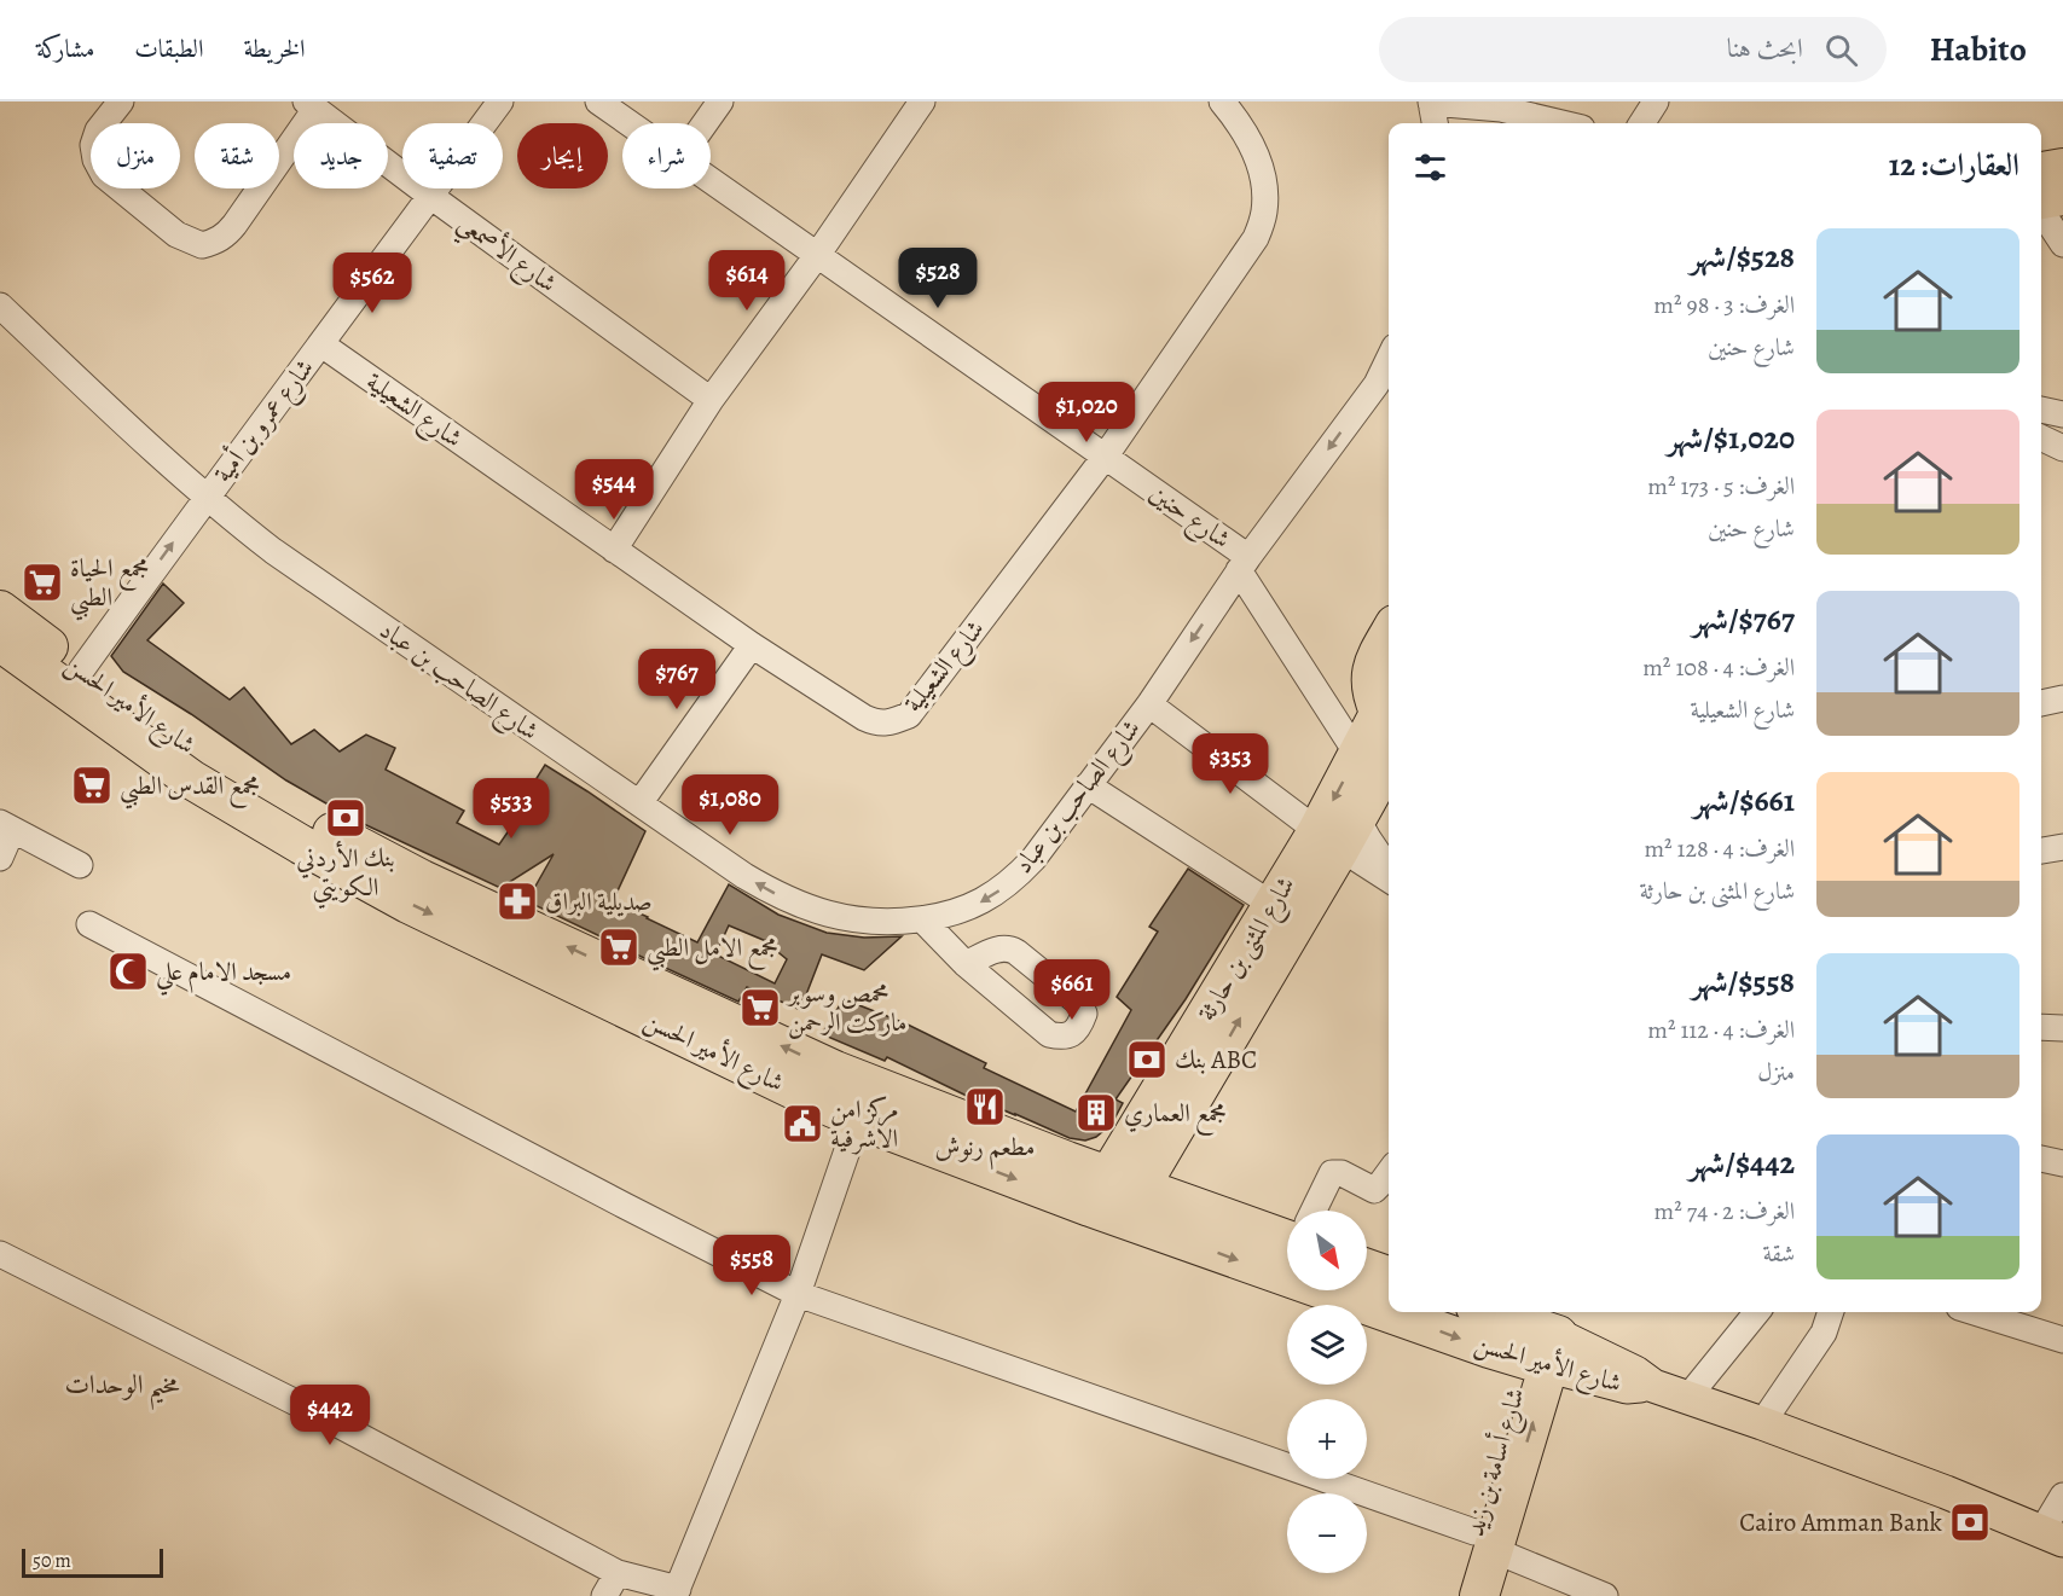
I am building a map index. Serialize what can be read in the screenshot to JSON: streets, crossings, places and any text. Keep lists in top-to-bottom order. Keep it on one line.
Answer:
{"streets":{"highway":["شارع الأمير الحسن","شارع المثنى بن حارثة","شارع أسامة بن زيد"],"street":["شارع الأصمعي","شارع الشعيلية","شارع عمرو بن أمية","شارع حنين","شارع الصاحب بن عباد"]},"crossings":[["شارع الأصمعي","شارع عمرو بن أمية"],["شارع الشعيلية","شارع عمرو بن أمية"],["شارع الشعيلية","شارع حنين"],["شارع عمرو بن أمية","شارع الصاحب بن عباد"],["شارع عمرو بن أمية","شارع الأمير الحسن"],["شارع حنين","شارع الصاحب بن عباد"],["شارع الأمير الحسن","شارع المثنى بن حارثة"],["شارع الأمير الحسن","شارع أسامة بن زيد"]],"one_way":["شارع الصاحب بن عباد"],"districts":["مخيم الوحدات"],"places":{"supermarket":["مجمع الحياة الطبي","مجمع القدس الطبي","مجمع الامل الطبي","محمص وسوبر ماركت الرحمن"],"bank":["بنك الأردني الكويتي","بنك ABC","Cairo Amman Bank"],"pharmacy":["صديلية البراق"],"mosque":["مسجد الامام علي"],"restaurant":["مطعم رنوش"],"building":["مجمع العماري"],"public building":["مركز امن الاشرفية"]},"scale_bar":"50 m","north":"bottom right","page":{"header":"Habito","search":"ابحث هنا","nav":["الخريطة","الطبقات","مشاركة"],"chip":["شراء","إيجار","تصفية","جديد","شقة","منزل"],"heading":"العقارات: 12","list":[{"name":"$528/شهر","note":"الغرف: 3 · 98 m² · شارع حنين"},{"name":"$1,020/شهر","note":"الغرف: 5 · 173 m² · شارع حنين"},{"name":"$767/شهر","note":"الغرف: 4 · 108 m² · شارع الشعيلية"},{"name":"$661/شهر","note":"الغرف: 4 · 128 m² · شارع المثنى بن حارثة"},{"name":"$558/شهر","note":"الغرف: 4 · 112 m² · منزل"},{"name":"$442/شهر","note":"الغرف: 2 · 74 m² · شقة"}],"price":["$528","$614","$562","$1,020","$544","$767","$353","$1,080","$533","$661","$558","$442"],"map_buttons":["+","−"],"scale":"50 m"}}
